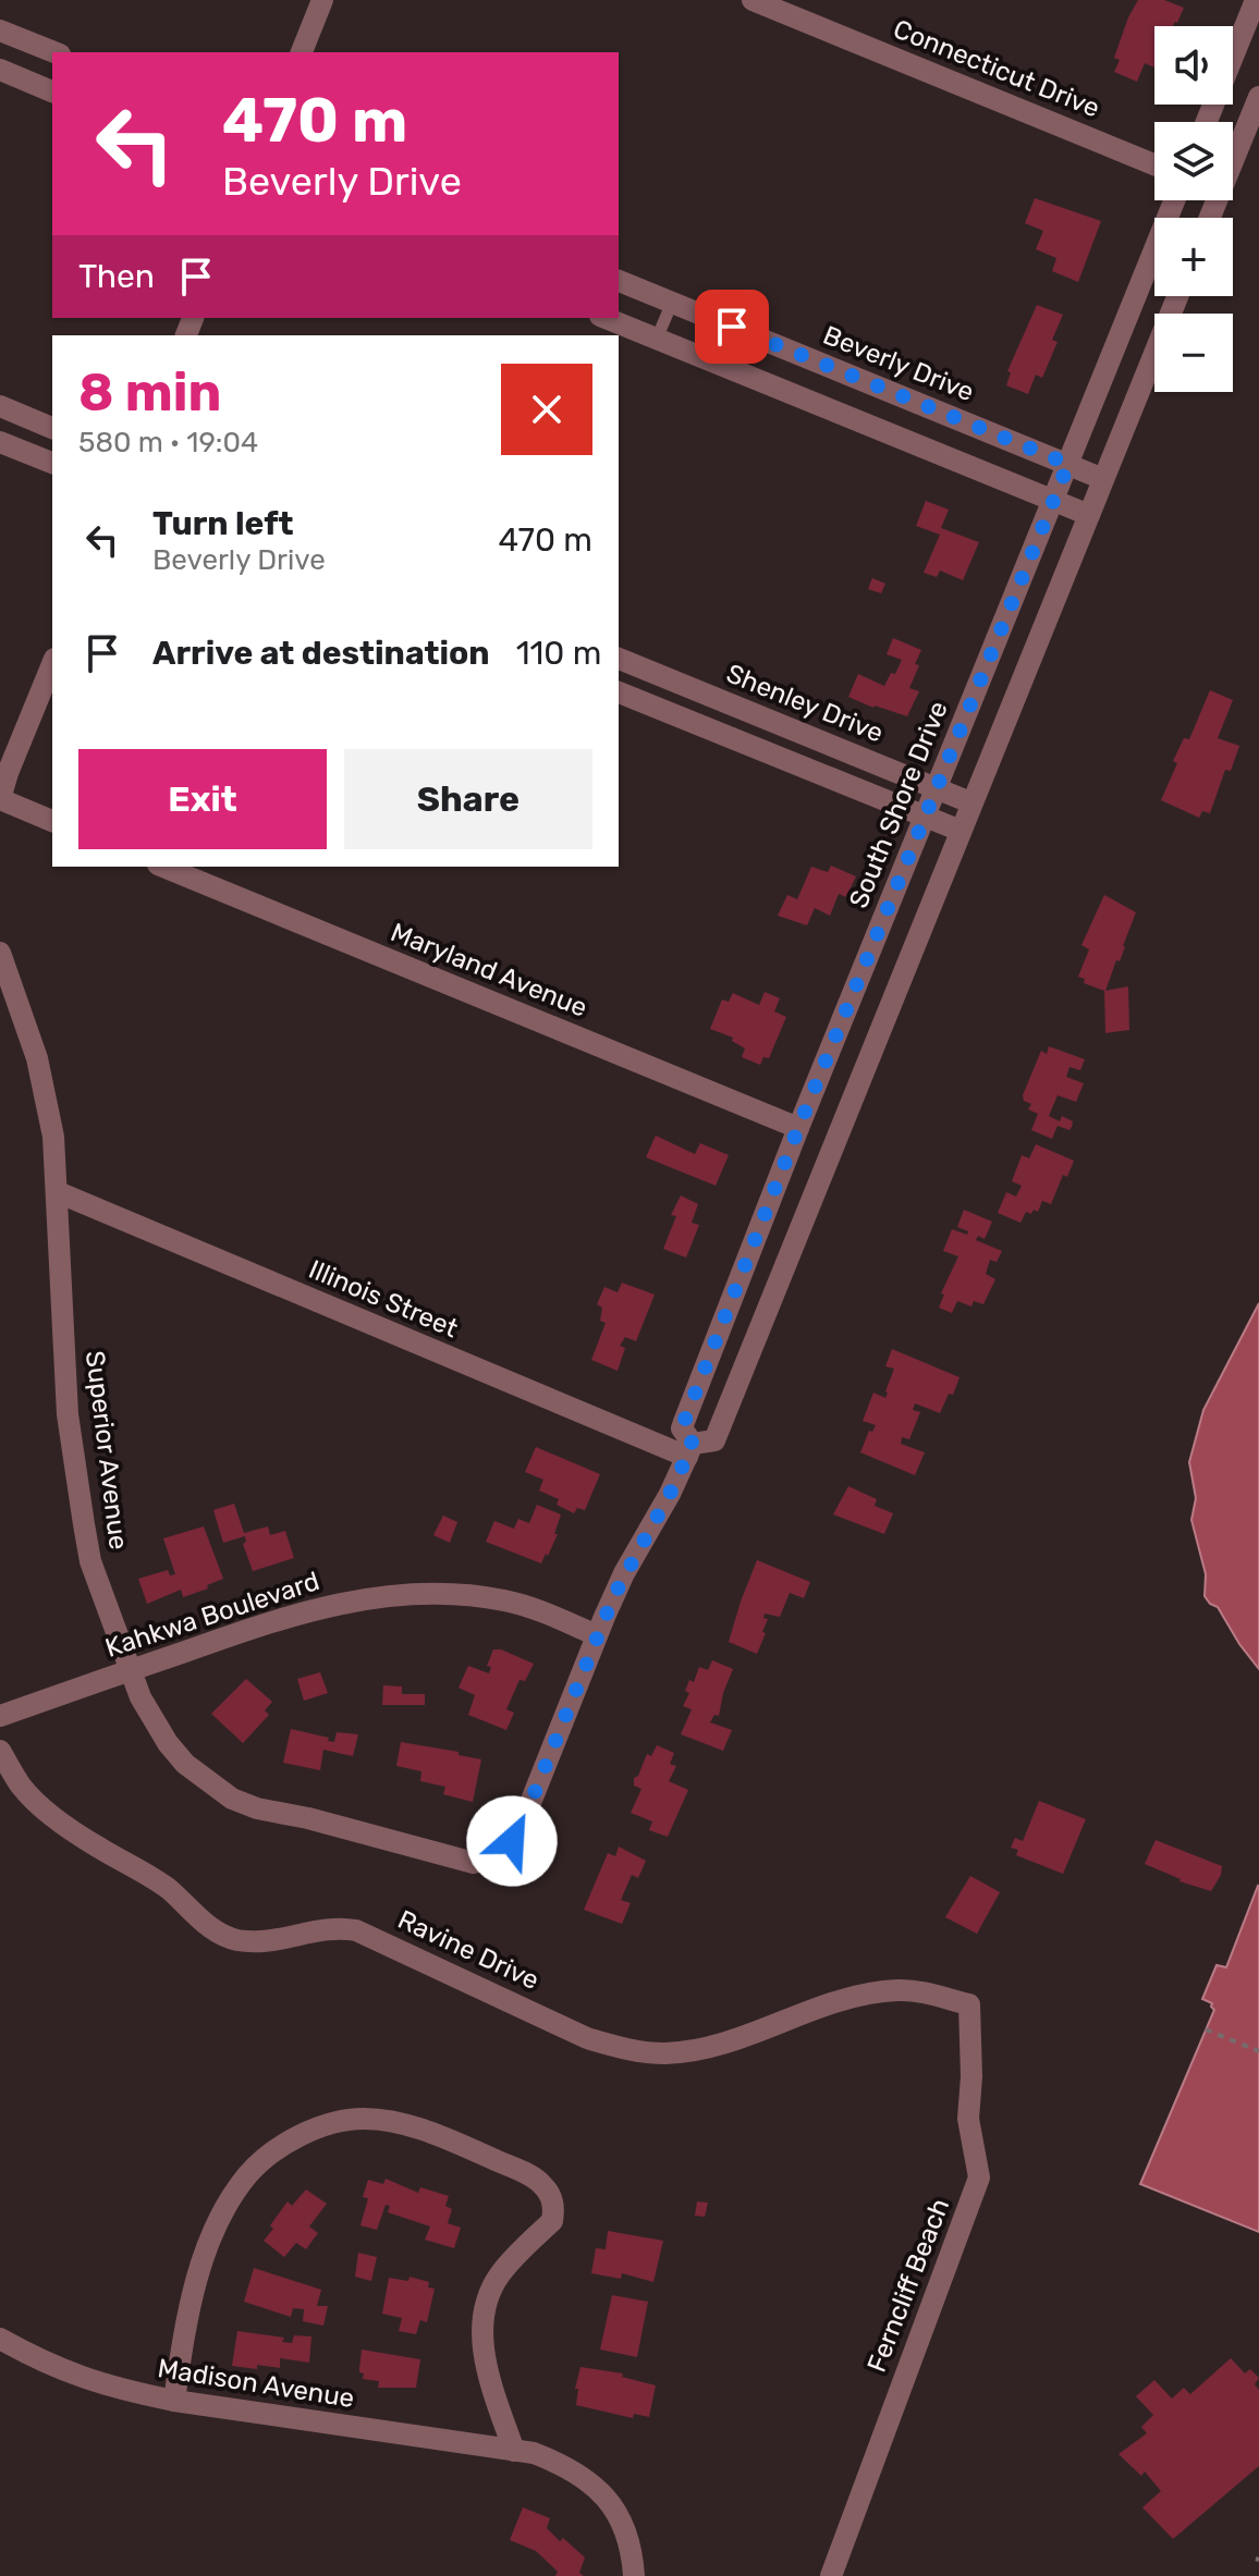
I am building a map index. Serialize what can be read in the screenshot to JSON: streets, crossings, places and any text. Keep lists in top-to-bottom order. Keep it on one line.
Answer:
{"streets":{"street":["Connecticut Drive","Beverly Drive","Shenley Drive","South Shore Drive","Maryland Avenue","Illinois Street","Superior Avenue","Kahkwa Boulevard","Ravine Drive","Ferncliff Beach","Madison Avenue"]},"crossings":[["Beverly Drive","South Shore Drive"],["Shenley Drive","South Shore Drive"],["South Shore Drive","Maryland Avenue"],["South Shore Drive","Illinois Street"],["South Shore Drive","Superior Avenue"],["South Shore Drive","Kahkwa Boulevard"],["Illinois Street","Superior Avenue"],["Superior Avenue","Kahkwa Boulevard"],["Ravine Drive","Ferncliff Beach"]],"page":{"map_buttons":["+","−"],"turn":["470 m","Beverly Drive"],"then":"Then","heading":["8 min","580 m · 19:04"],"list":[{"name":"Turn left","note":"Beverly Drive","value":"470 m"},{"name":"Arrive at destination","value":"110 m"}],"buttons":["Exit","Share"]}}
